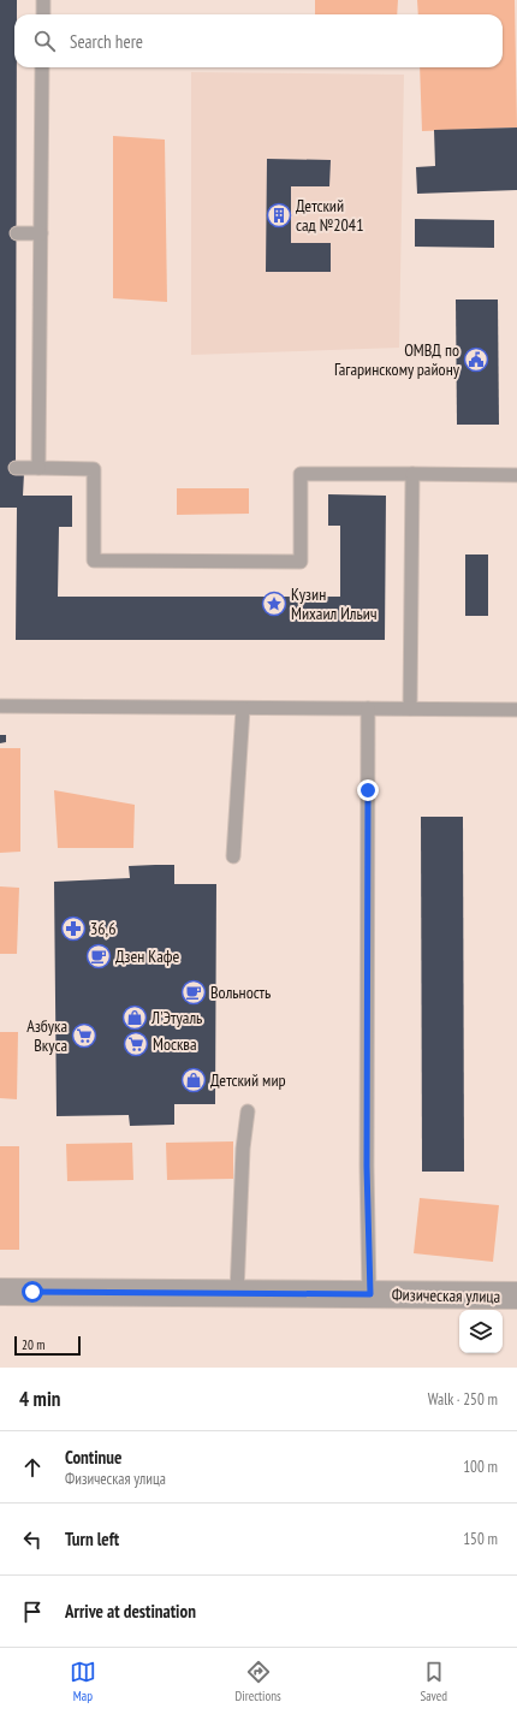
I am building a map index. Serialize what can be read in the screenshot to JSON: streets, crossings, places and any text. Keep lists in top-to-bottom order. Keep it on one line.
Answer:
{"streets":{"street":["Физическая улица"]},"places":{"building":["Детский сад №2041"],"public building":["ОМВД по Гагаринскому району"],"place":["Кузин Михаил Ильич"],"pharmacy":["36,6"],"cafe":["Дзен Кафе","Вольность"],"shop":["Л'Этуаль","Детский мир"],"supermarket":["Азбука Вкуса","Москва"]},"scale_bar":"20 m","page":{"search":"Search here","scale":"20 m","heading":["4 min","Walk · 250 m"],"list":[["Continue","Физическая улица","100 m"],["Turn left","150 m"],"Arrive at destination"],"nav":["Map","Directions","Saved"]}}
